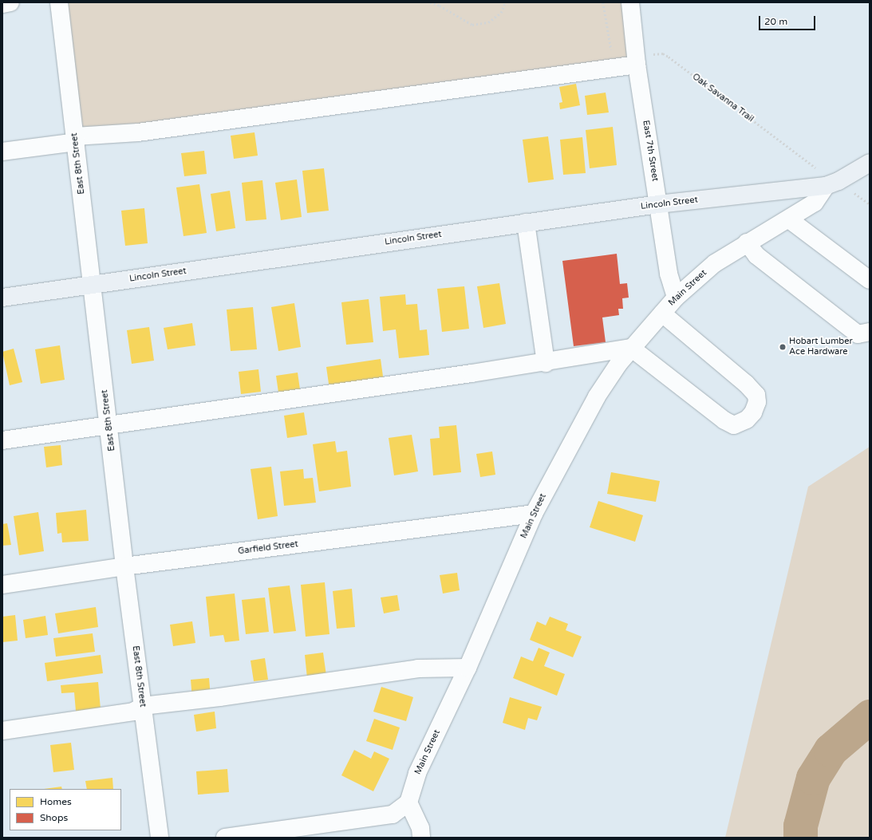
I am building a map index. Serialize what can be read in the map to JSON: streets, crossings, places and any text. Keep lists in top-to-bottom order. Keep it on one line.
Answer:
{"streets":{"main road":["Lincoln Street","Main Street"],"street":["East 7th Street","East 8th Street","Garfield Street"],"path":["Oak Savanna Trail"]},"crossings":[["Oak Savanna Trail","East 7th Street"],["Oak Savanna Trail","Lincoln Street"],["Oak Savanna Trail","Main Street"],["East 7th Street","Lincoln Street"],["East 7th Street","Main Street"],["East 8th Street","Lincoln Street"],["East 8th Street","Garfield Street"],["Lincoln Street","Main Street"],["Main Street","Garfield Street"]],"places":["Hobart Lumber Ace Hardware"],"legend":["Homes","Shops"],"scale_bar":"20 m"}
